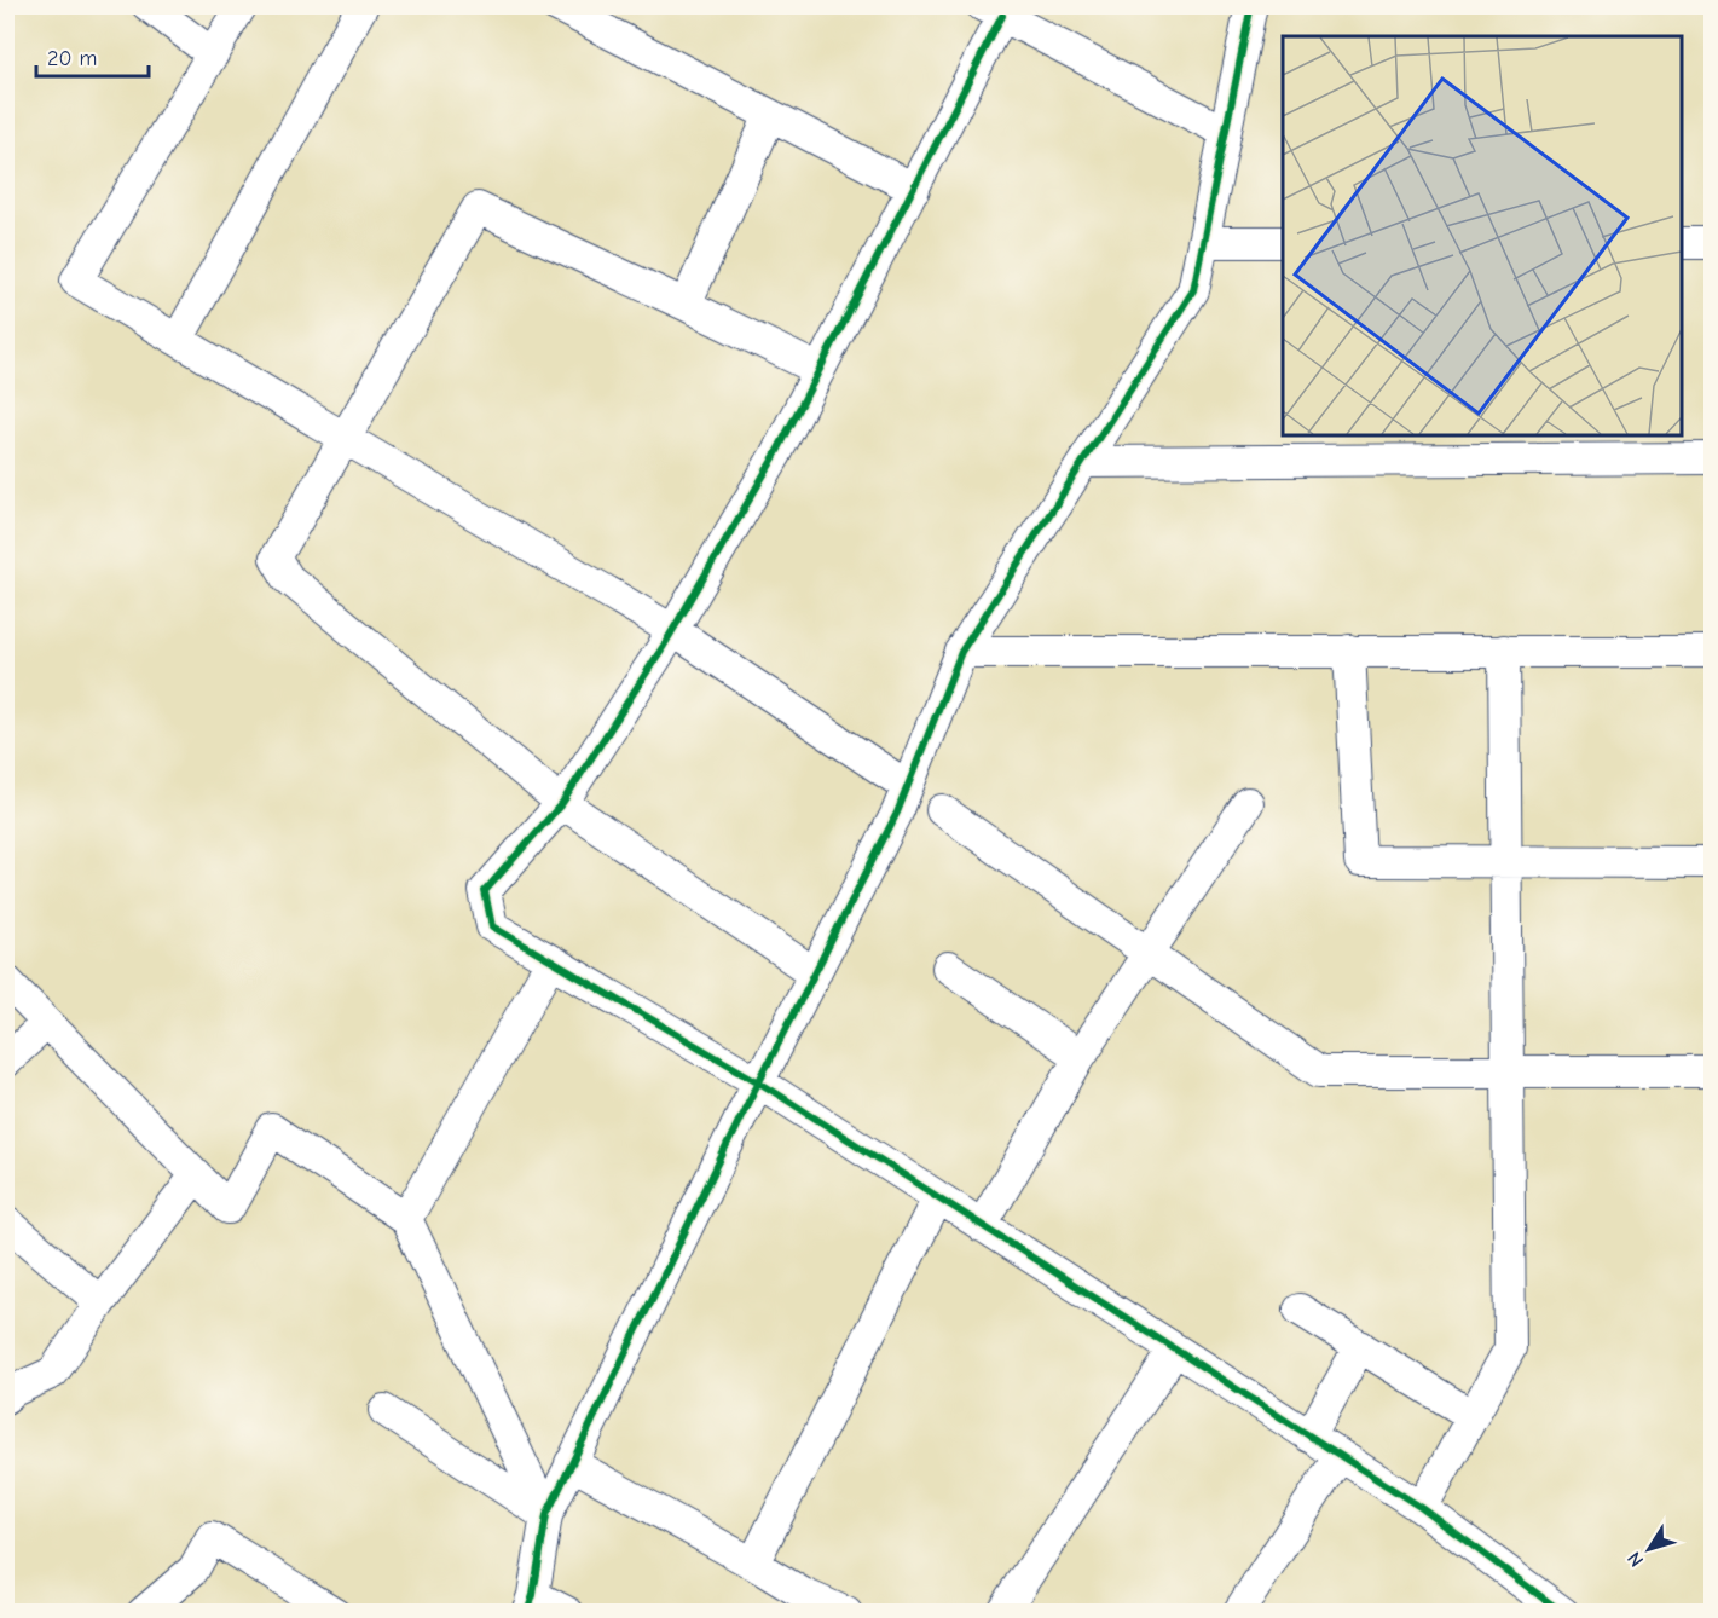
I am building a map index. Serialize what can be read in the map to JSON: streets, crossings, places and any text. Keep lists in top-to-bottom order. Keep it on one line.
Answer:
{"scale_bar":"20 m","north":"bottom left"}
